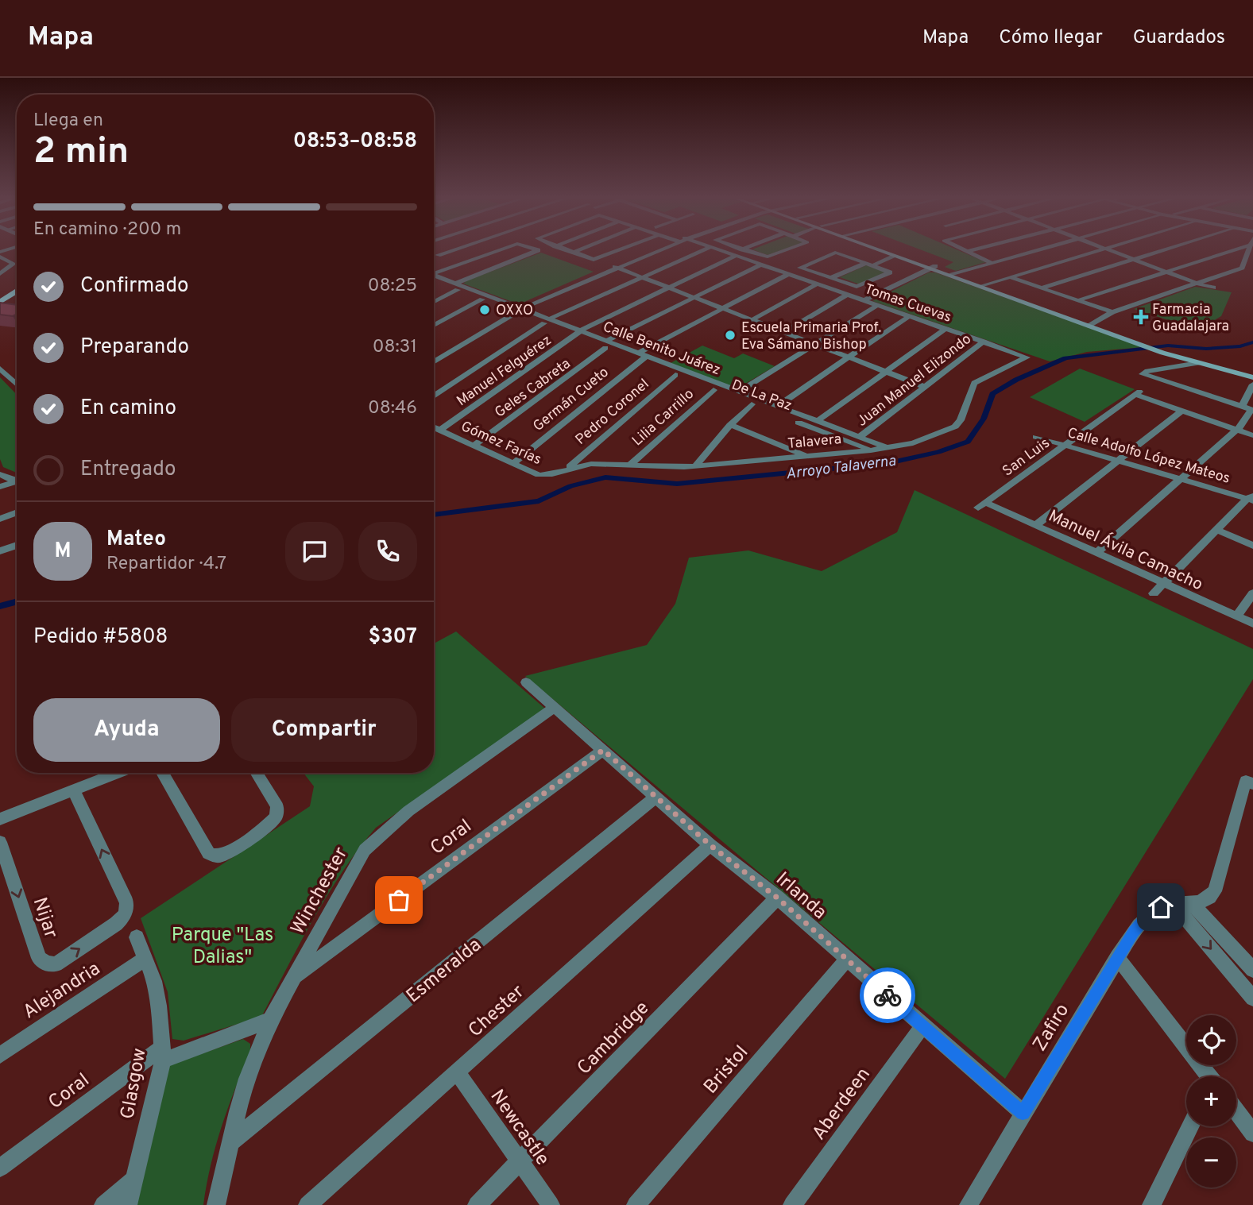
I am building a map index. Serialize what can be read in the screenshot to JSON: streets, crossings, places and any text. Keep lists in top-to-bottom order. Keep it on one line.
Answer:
{"streets":{"street":["Tomas Cuevas","Calle Benito Juárez","Manuel Felguérez","Juan Manuel Elizondo","Geles Cabreta","De La Paz","Germán Cueto","Pedro Coronel","Lilia Carrillo","Talavera","Gómez Farías","Calle Adolfo López Mateos","San Luis","Manuel Ávila Camacho","Coral","Winchester","Irlanda","Nijar","Esmeralda","Alejandria","Chester","Zafiro","Cambridge","Bristol","Glasgow","Aberdeen","Newcastle"]},"crossings":[["Tomas Cuevas","Manuel Felguérez"],["Tomas Cuevas","Juan Manuel Elizondo"],["Tomas Cuevas","Geles Cabreta"],["Tomas Cuevas","Germán Cueto"],["Tomas Cuevas","Talavera"],["Calle Benito Juárez","Juan Manuel Elizondo"],["Calle Benito Juárez","De La Paz"],["Calle Benito Juárez","Germán Cueto"],["Calle Benito Juárez","Talavera"],["Manuel Felguérez","De La Paz"],["Manuel Felguérez","Gómez Farías"],["Geles Cabreta","De La Paz"],["Geles Cabreta","Gómez Farías"],["De La Paz","Germán Cueto"],["De La Paz","Pedro Coronel"],["De La Paz","Lilia Carrillo"],["De La Paz","Talavera"],["Germán Cueto","Gómez Farías"],["Pedro Coronel","Talavera"],["Pedro Coronel","Gómez Farías"],["Lilia Carrillo","Talavera"],["Talavera","Gómez Farías"],["Calle Adolfo López Mateos","San Luis"],["San Luis","Manuel Ávila Camacho"],["Coral","Winchester"],["Coral","Irlanda"],["Coral","Glasgow"],["Winchester","Irlanda"],["Winchester","Esmeralda"],["Irlanda","Esmeralda"],["Irlanda","Chester"],["Irlanda","Zafiro"],["Irlanda","Cambridge"],["Irlanda","Bristol"],["Irlanda","Aberdeen"],["Alejandria","Glasgow"],["Chester","Newcastle"],["Cambridge","Newcastle"]],"water":["Arroyo Talaverna"],"parks":["Parque \"Las Dalias\""],"places":{"other":["OXXO","Escuela Primaria Prof. Eva Sámano Bishop"],"health":["Farmacia Guadalajara"]},"page":{"header":"Mapa","nav":["Mapa","Cómo llegar","Guardados"],"heading":["2 min","Llega en","08:53–08:58"],"panel":["Mateo","Repartidor · 4.7","Pedido #5808","$307"],"bar":"En camino · 200 m","list":[["Confirmado","08:25"],["Preparando","08:31"],["En camino","08:46"],"Entregado"],"round":"M","buttons":["Ayuda","Compartir"],"map_buttons":["+","−"]}}
